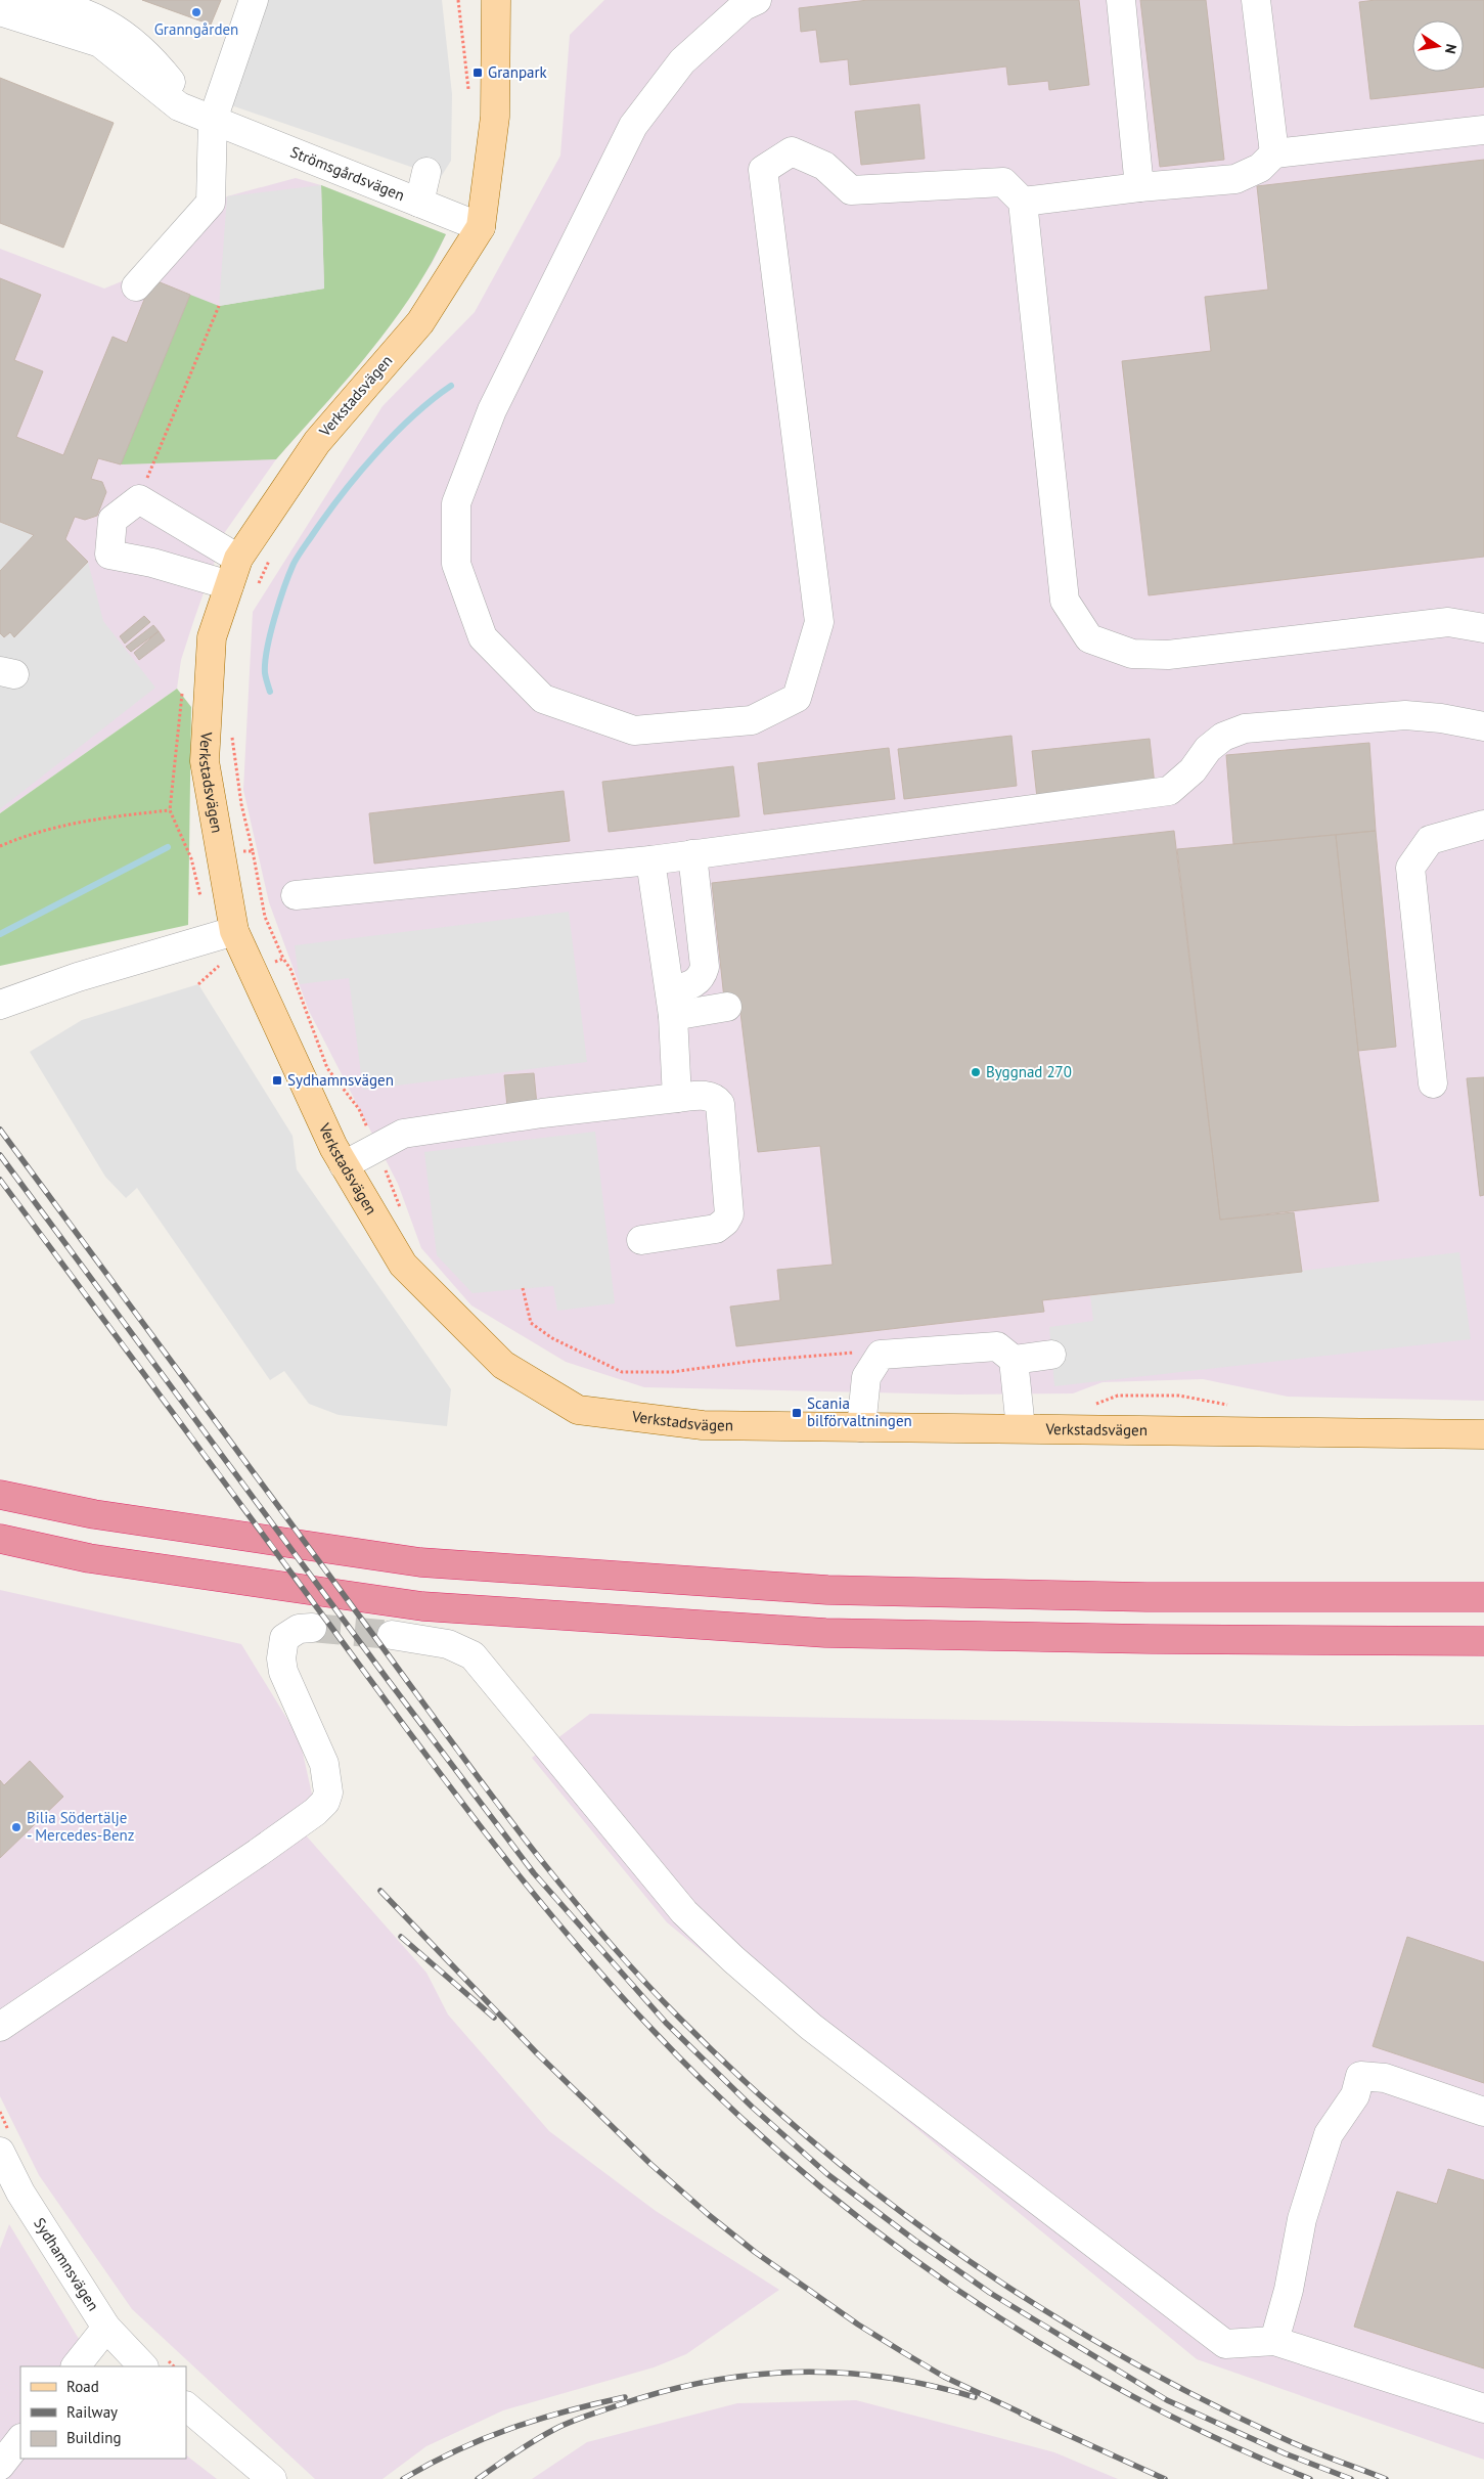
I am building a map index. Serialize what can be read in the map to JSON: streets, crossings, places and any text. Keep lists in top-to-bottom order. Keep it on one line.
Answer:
{"streets":{"main road":["Verkstadsvägen"],"street":["Strömsgårdsvägen","Sydhamnsvägen"]},"crossings":[["Strömsgårdsvägen","Verkstadsvägen"]],"places":{"other":["Granngården","Byggnad 270","Bilia Södertälje - Mercedes-Benz"],"transit":["Granpark","Sydhamnsvägen","Scania bilförvaltningen"]},"legend":["Road","Railway","Building"],"north":"right"}
